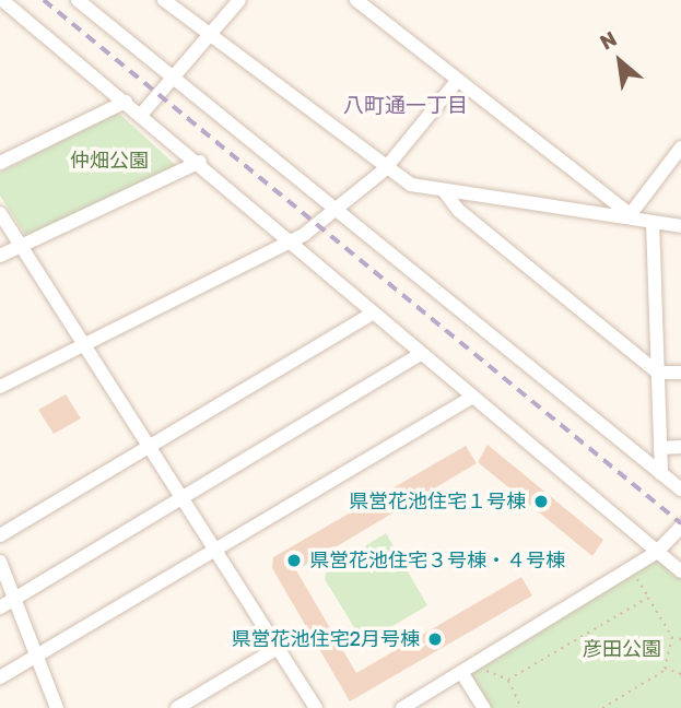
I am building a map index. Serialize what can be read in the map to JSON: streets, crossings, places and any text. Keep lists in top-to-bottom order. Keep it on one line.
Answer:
{"districts":["八町通一丁目"],"parks":["仲畑公園","彦田公園"],"places":["県営花池住宅１号棟","県営花池住宅３号棟・４号棟","県営花池住宅2月号棟"],"north":"top left"}
